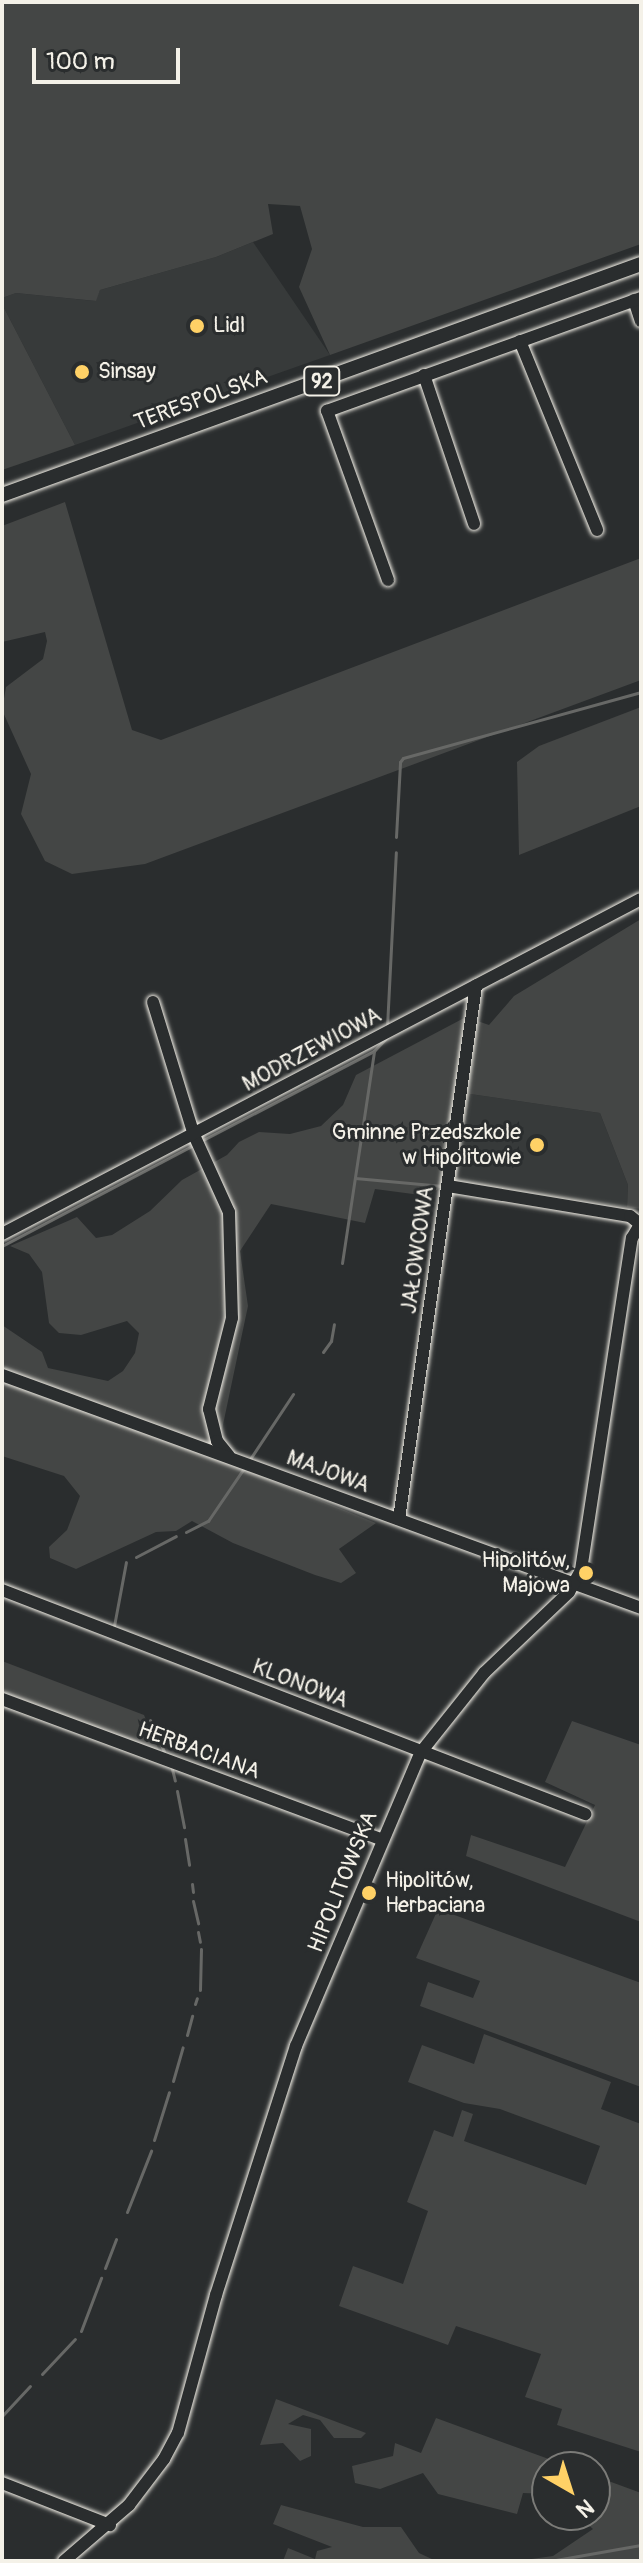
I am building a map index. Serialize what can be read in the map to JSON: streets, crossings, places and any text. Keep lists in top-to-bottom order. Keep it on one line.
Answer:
{"streets":{"main road":["92","TERESPOLSKA"],"street":["MODRZEWIOWA","JAŁOWCOWA","MAJOWA","KLONOWA","HERBACIANA","HIPOLITOWSKA"]},"crossings":[["MODRZEWIOWA","JAŁOWCOWA"],["JAŁOWCOWA","MAJOWA"],["MAJOWA","HIPOLITOWSKA"],["KLONOWA","HIPOLITOWSKA"],["HERBACIANA","HIPOLITOWSKA"]],"places":["Lidl","Sinsay","Gminne Przedszkole w Hipolitowie","Hipolitów, Majowa","Hipolitów, Herbaciana"],"scale_bar":"100 m","north":"bottom right"}
